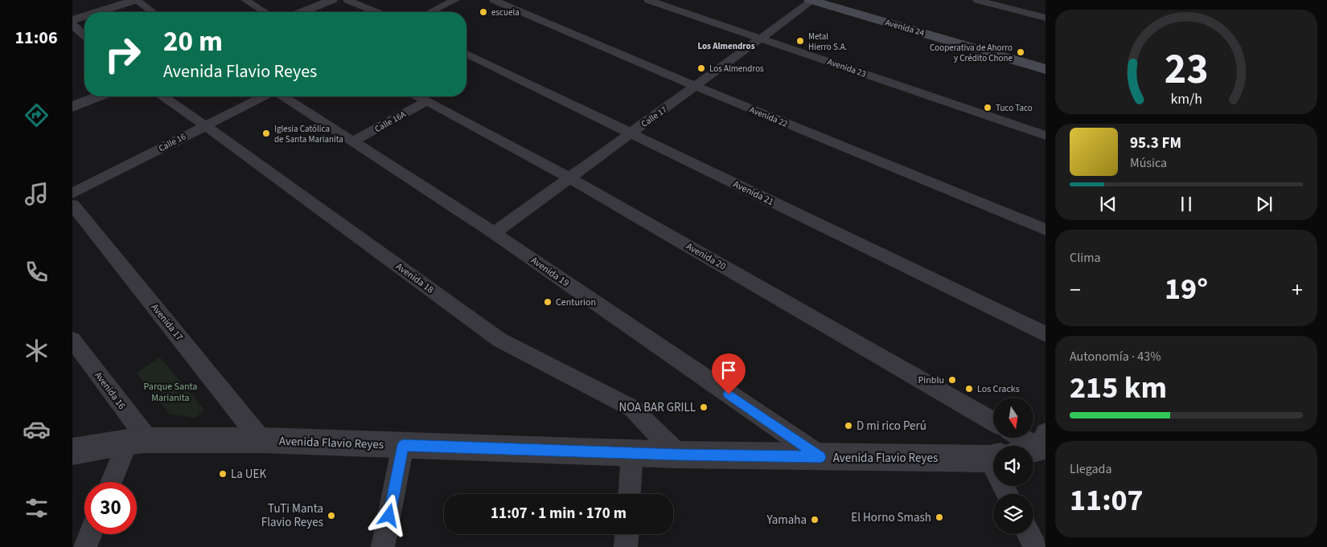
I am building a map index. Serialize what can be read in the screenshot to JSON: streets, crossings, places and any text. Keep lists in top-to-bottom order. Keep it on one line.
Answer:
{"streets":{"main road":["Avenida 24"],"street":["Avenida 23","Calle 17","Avenida 22","Calle 16A","Calle 16","Avenida 21","Avenida 20","Avenida 19","Avenida 18","Avenida 17","Avenida 16","Avenida Flavio Reyes"]},"crossings":[["Avenida 24","Calle 17"],["Avenida 23","Calle 17"],["Calle 17","Avenida 22"],["Calle 17","Avenida 21"],["Calle 17","Avenida 20"],["Calle 17","Avenida 19"],["Calle 16A","Avenida 20"],["Calle 16A","Avenida 19"],["Calle 16","Avenida 18"],["Avenida 19","Avenida Flavio Reyes"],["Avenida 18","Avenida Flavio Reyes"],["Avenida 17","Avenida Flavio Reyes"],["Avenida 16","Avenida Flavio Reyes"]],"districts":["Los Almendros"],"parks":["Parque Santa Marianita"],"places":["escuela","Metal Hierro S.A.","Cooperativa de Ahorro y Crédito Chone","Los Almendros","Tuco Taco","Iglesia Católica de Santa Marianita","Centurion","Pinblu","Los Cracks","NOA BAR GRILL","D mi rico Perú","La UEK","TuTi Manta Flavio Reyes","El Horno Smash","Yamaha"],"north":"bottom","page":{"tabs":"11:06","turn":["20 m","Avenida Flavio Reyes"],"song":["95.3 FM","Música"],"tile":["Clima",["Autonomía · 43%","215 km"],["Llegada","11:07"]],"heat":["−","19°","+"],"limit":"30","trip":"11:07 · 1 min · 170 m","gauge":["23","km/h"]}}
